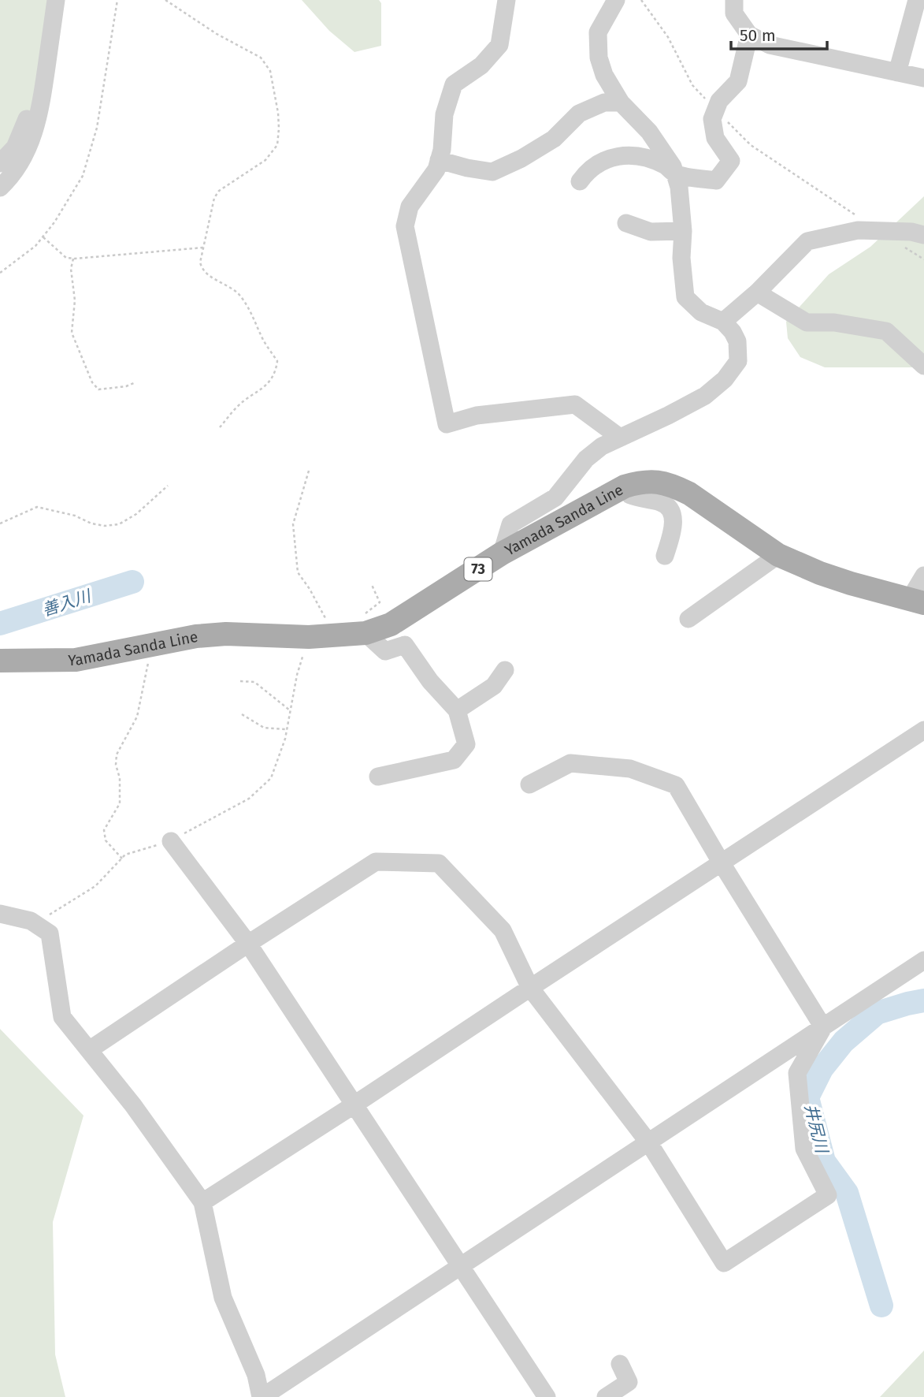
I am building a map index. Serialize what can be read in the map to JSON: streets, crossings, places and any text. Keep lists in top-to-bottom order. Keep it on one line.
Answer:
{"streets":{"main road":["Yamada Sanda Line","73"]},"water":["善入川","井尻川"],"scale_bar":"50 m"}
